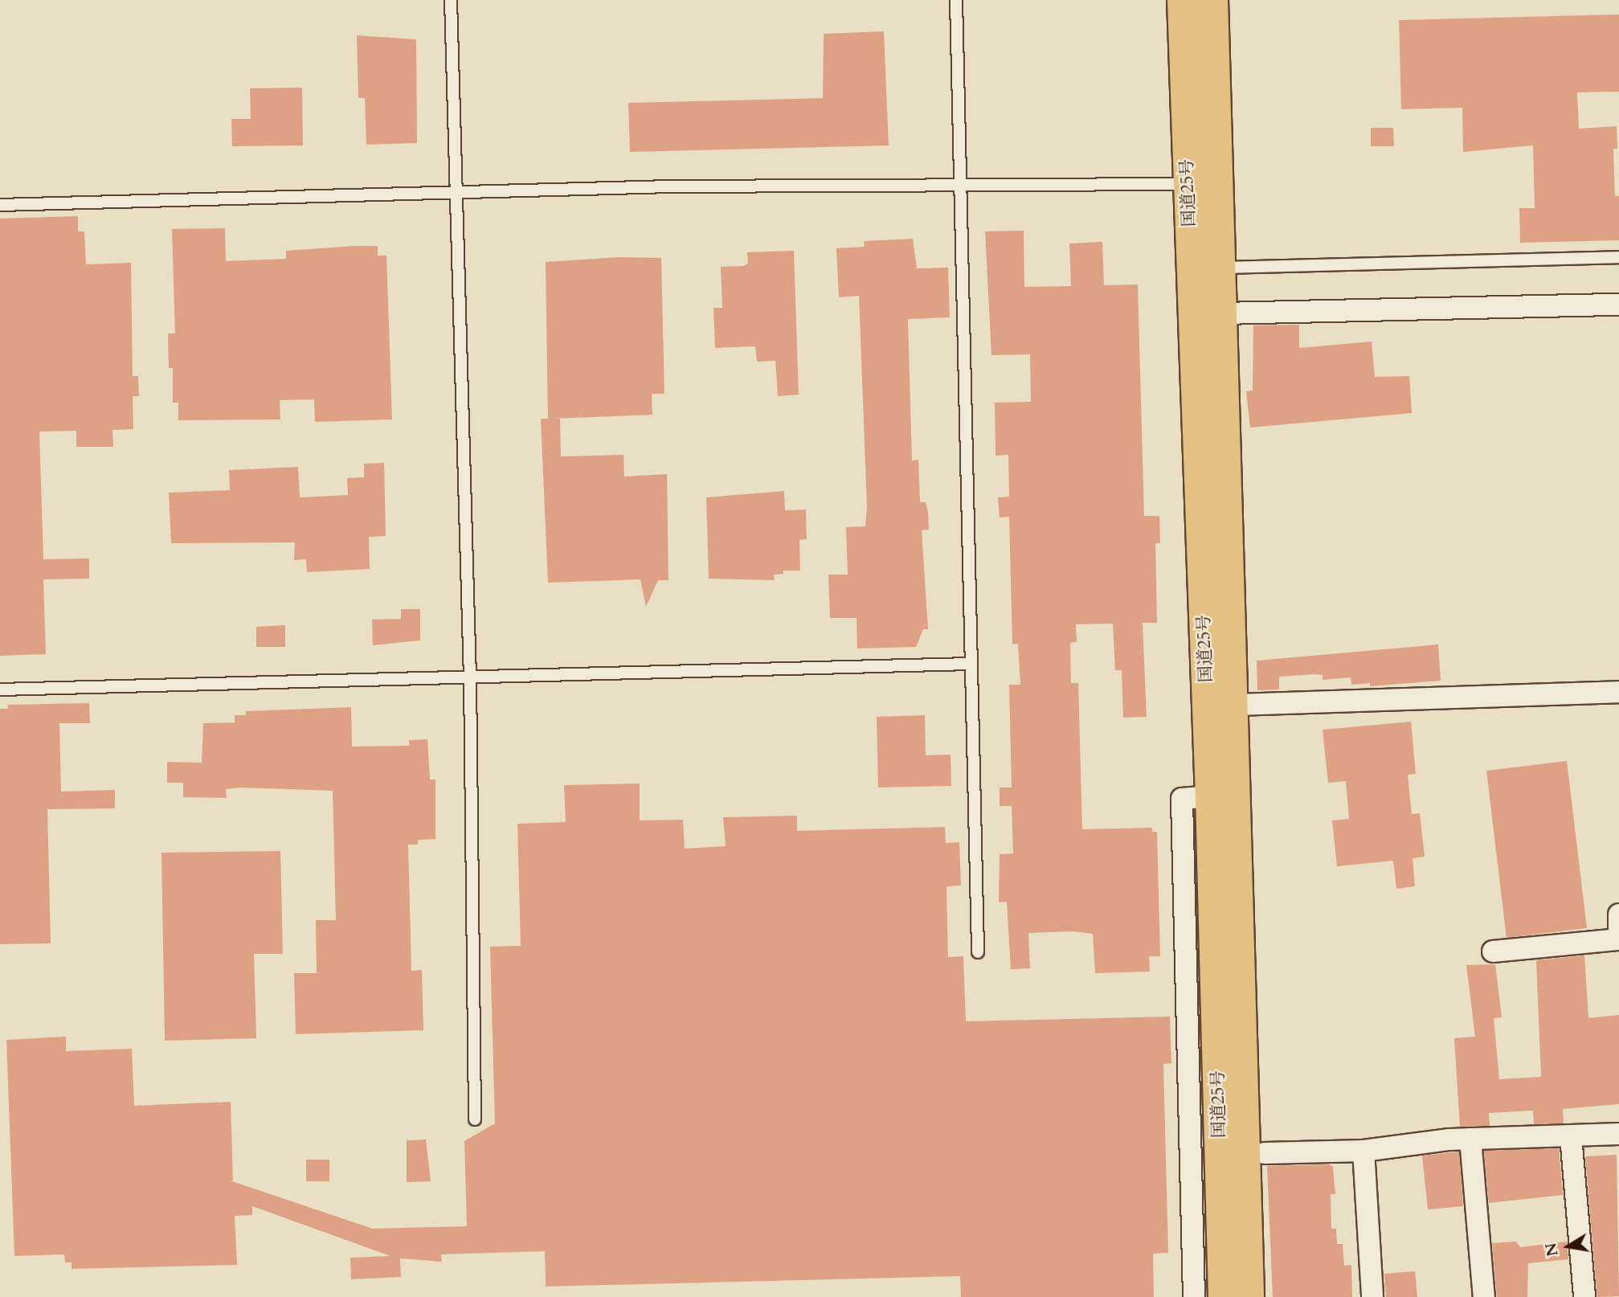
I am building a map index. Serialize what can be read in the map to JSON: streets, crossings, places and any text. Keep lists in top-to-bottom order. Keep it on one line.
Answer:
{"streets":{"highway":["国道25号"]},"north":"left"}
